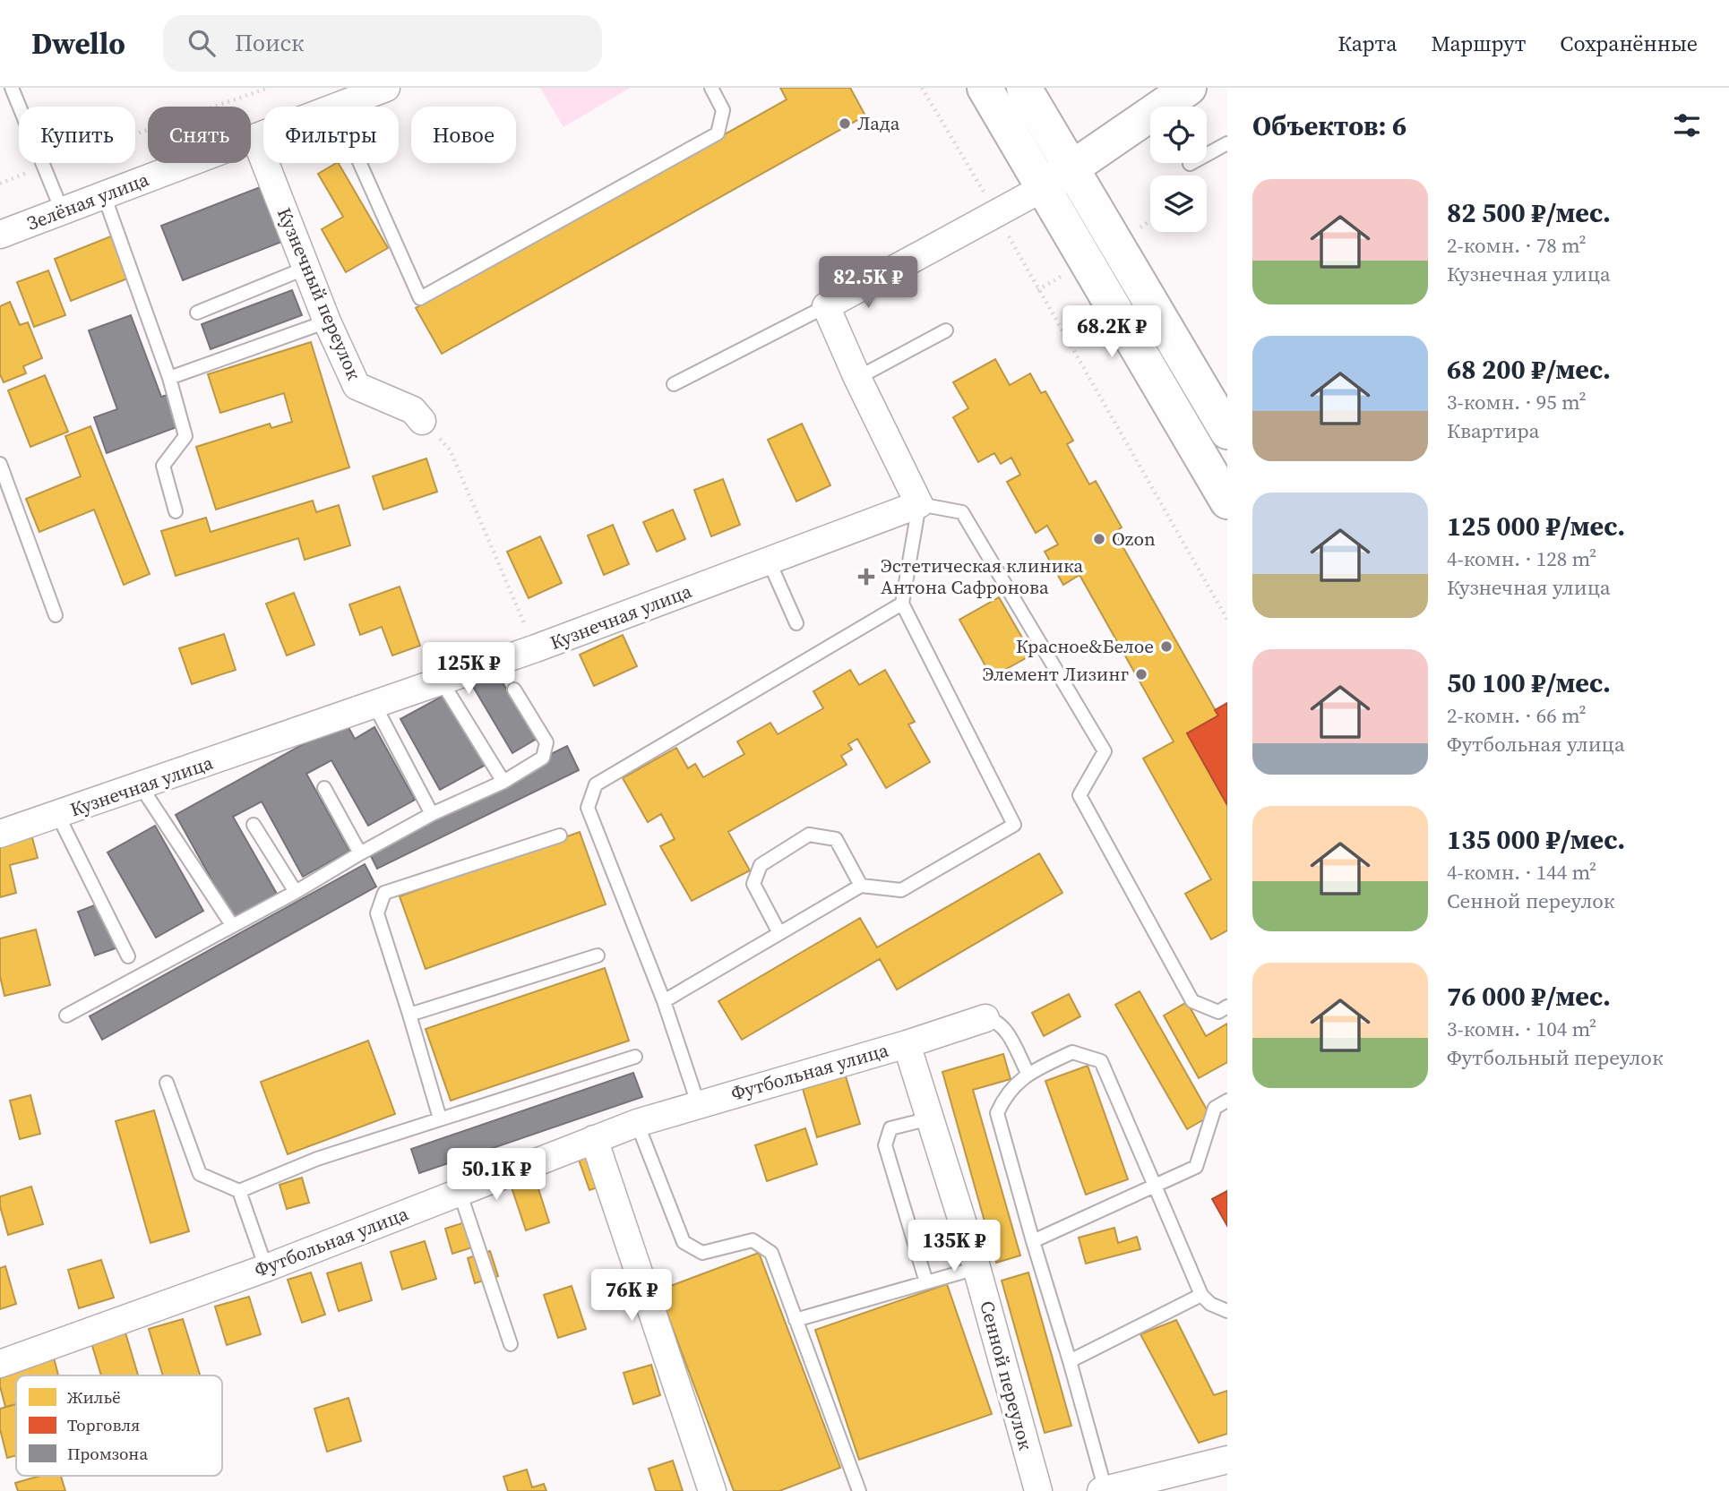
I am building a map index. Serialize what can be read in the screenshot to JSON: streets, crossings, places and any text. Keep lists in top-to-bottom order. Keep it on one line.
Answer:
{"streets":{"street":["Зелёная улица","Кузнечный переулок","Кузнечная улица","Футбольная улица","Сенной переулок"]},"crossings":[["Зелёная улица","Кузнечный переулок"],["Футбольная улица","Сенной переулок"]],"places":{"other":["Лада","Ozon","Красное&Белое","Элемент Лизинг"],"health":["Эстетическая клиника Антона Сафронова"]},"legend":["Жильё","Торговля","Промзона"],"page":{"header":"Dwello","search":"Поиск","nav":["Карта","Маршрут","Сохранённые"],"heading":"Объектов: 6","chip":["Купить","Снять","Фильтры","Новое"],"list":[{"name":"82 500 ₽/мес.","note":"2-комн. · 78 m² · Кузнечная улица"},{"name":"68 200 ₽/мес.","note":"3-комн. · 95 m² · Квартира"},{"name":"125 000 ₽/мес.","note":"4-комн. · 128 m² · Кузнечная улица"},{"name":"50 100 ₽/мес.","note":"2-комн. · 66 m² · Футбольная улица"},{"name":"135 000 ₽/мес.","note":"4-комн. · 144 m² · Сенной переулок"},{"name":"76 000 ₽/мес.","note":"3-комн. · 104 m² · Футбольный переулок"}],"price":["82.5K ₽","68.2K ₽","125K ₽","50.1K ₽","135K ₽","76K ₽"]}}
